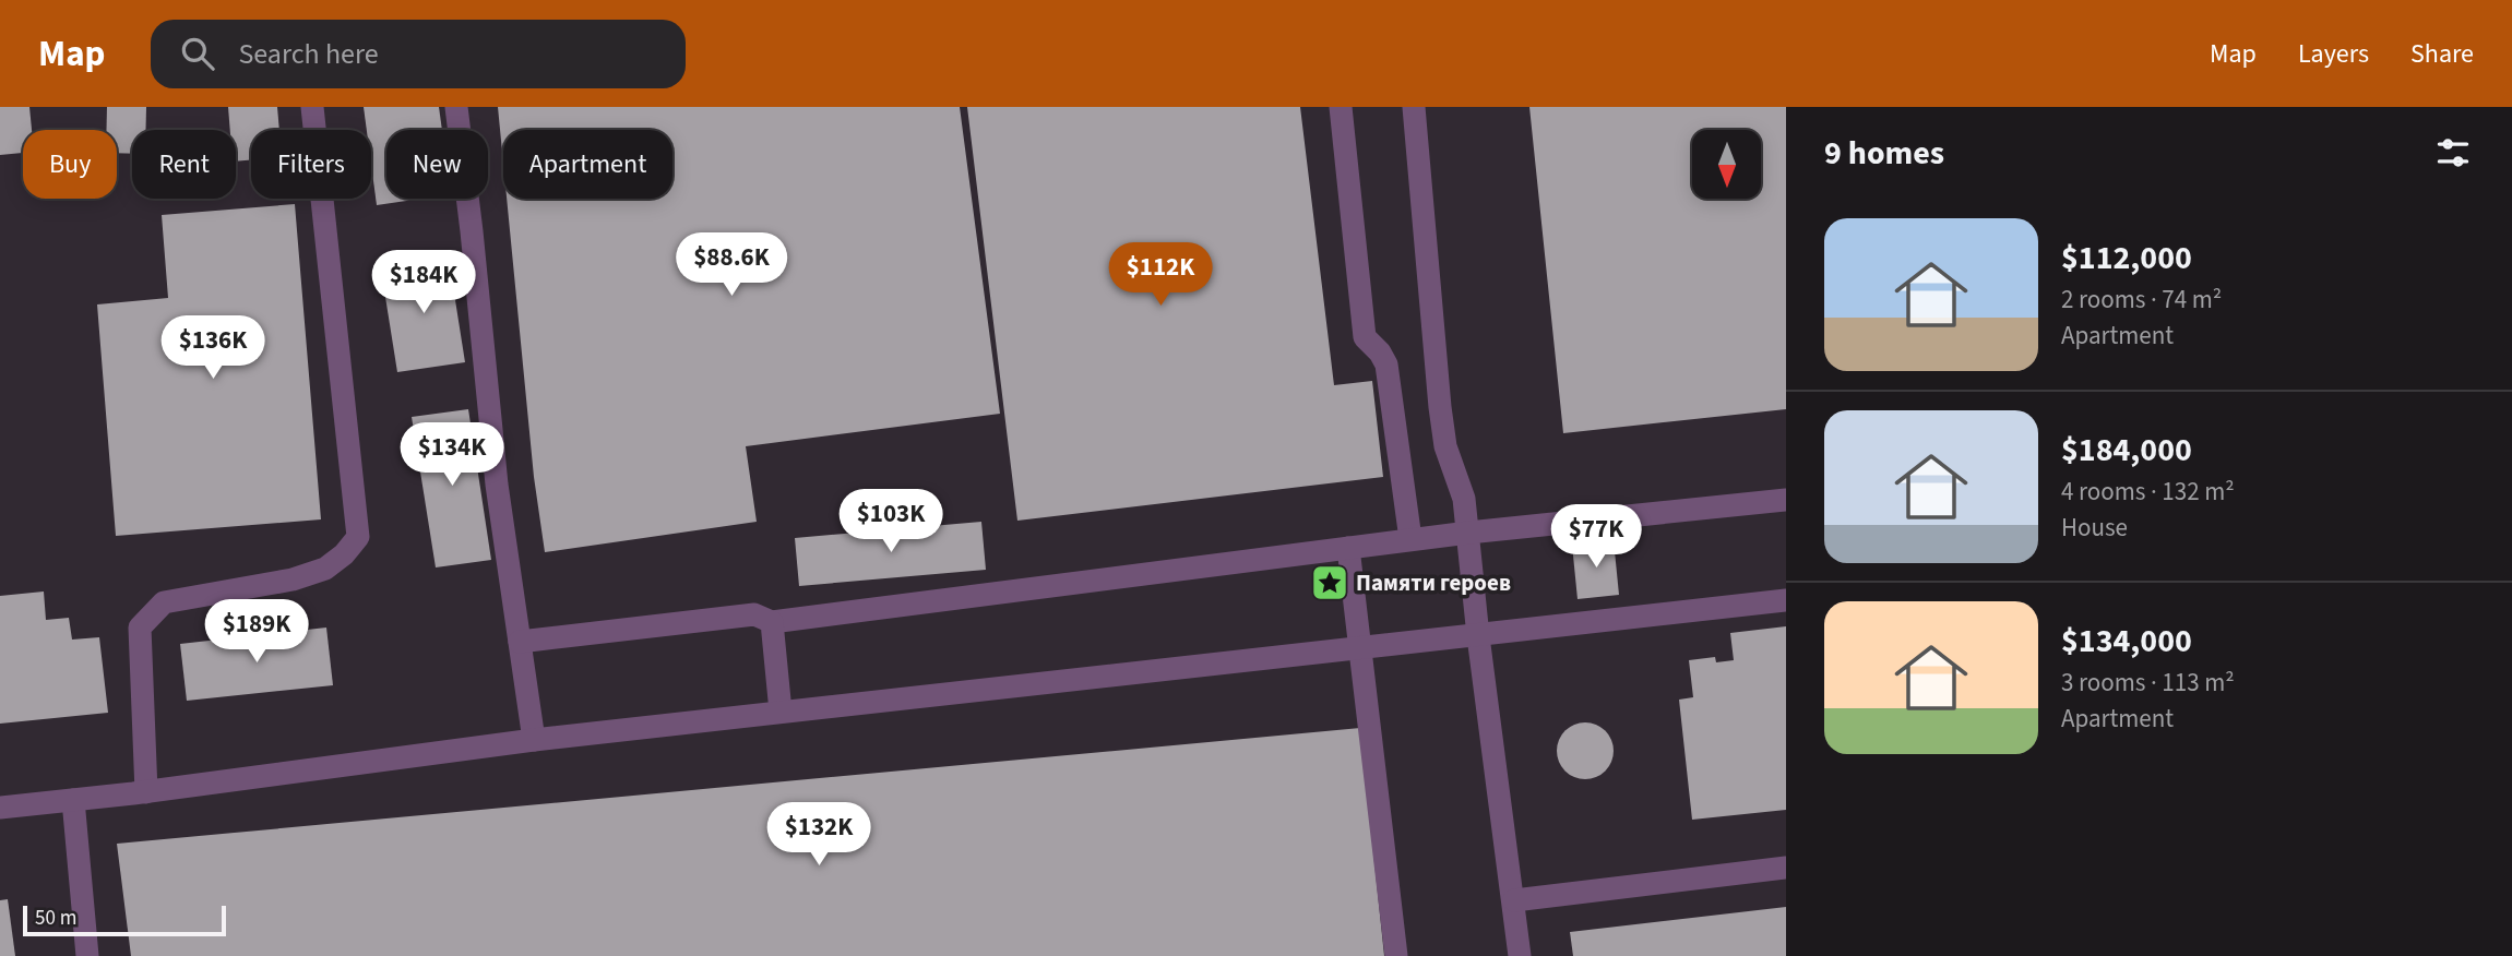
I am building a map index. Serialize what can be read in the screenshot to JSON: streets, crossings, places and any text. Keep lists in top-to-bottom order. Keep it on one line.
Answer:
{"places":{"place":["Памяти героев"]},"scale_bar":"50 m","north":"bottom","page":{"header":"Map","search":"Search here","nav":["Map","Layers","Share"],"heading":"9 homes","chip":["Buy","Rent","Filters","New","Apartment"],"list":[{"name":"$112,000","note":"2 rooms · 74 m² · Apartment"},{"name":"$184,000","note":"4 rooms · 132 m² · House"},{"name":"$134,000","note":"3 rooms · 113 m² · Apartment"}],"price":["$88.6K","$112K","$184K","$136K","$134K","$103K","$77K","$189K","$132K"],"scale":"50 m"}}
